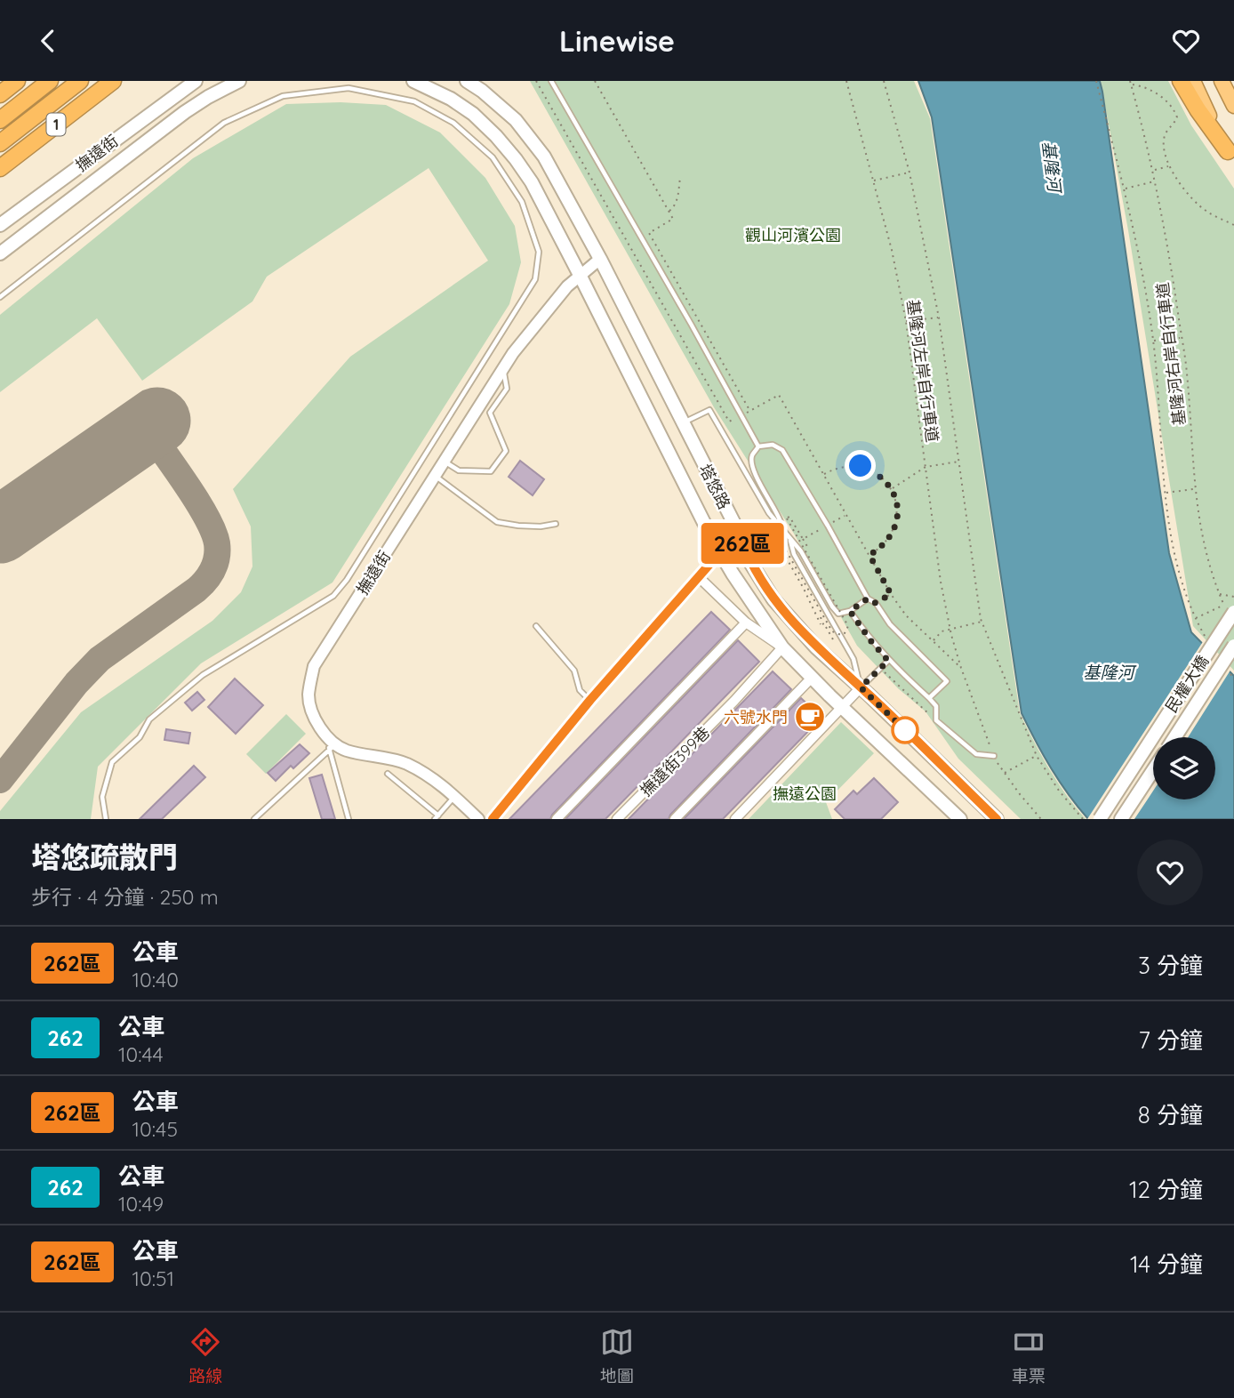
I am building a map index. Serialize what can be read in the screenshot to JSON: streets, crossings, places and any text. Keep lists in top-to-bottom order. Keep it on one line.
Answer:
{"streets":{"highway":["1"],"main road":["撫遠街","塔悠路","民權大橋"],"street":["撫遠街399巷"],"path":["基隆河右岸自行車道","基隆河左岸自行車道"]},"crossings":[["撫遠街","塔悠路"],["基隆河右岸自行車道","民權大橋"],["塔悠路","撫遠街399巷"]],"water":["基隆河"],"parks":["觀山河濱公園","撫遠公園"],"places":{"cafe":["六號水門"]},"lines":["bus line 262區"],"page":{"header":"Linewise","on_map":"262區","heading":["塔悠疏散門","步行 · 4 分鐘 · 250 m"],"list":[{"mark":"262區","name":"公車","note":"10:40","value":"3 分鐘"},{"mark":"262","name":"公車","note":"10:44","value":"7 分鐘"},{"mark":"262區","name":"公車","note":"10:45","value":"8 分鐘"},{"mark":"262","name":"公車","note":"10:49","value":"12 分鐘"},{"mark":"262區","name":"公車","note":"10:51","value":"14 分鐘"}],"tabs":["路線","地圖","車票"]}}
